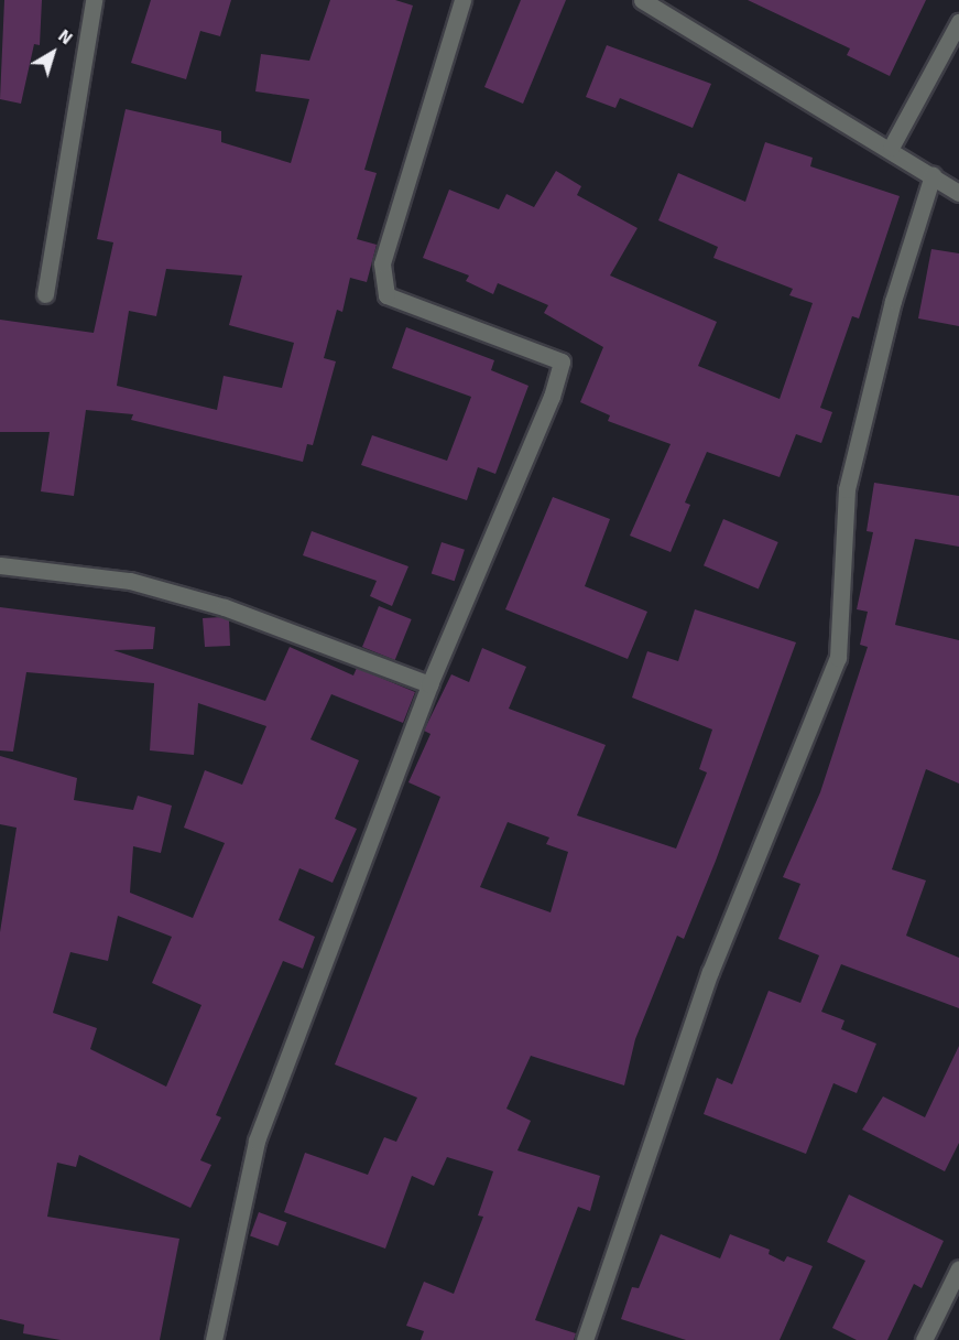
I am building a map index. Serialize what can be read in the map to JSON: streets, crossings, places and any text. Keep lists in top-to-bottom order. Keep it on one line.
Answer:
{"north":"top right"}
